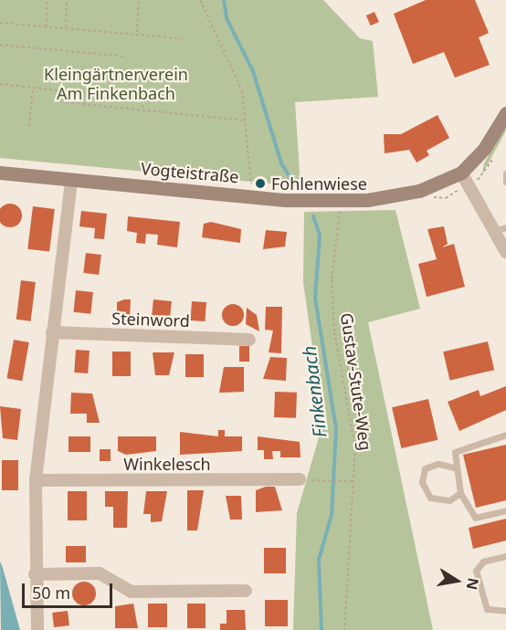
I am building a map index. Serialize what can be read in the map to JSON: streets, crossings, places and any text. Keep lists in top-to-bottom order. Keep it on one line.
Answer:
{"streets":{"street":["Vogteistraße","Steinword","Winkelesch"],"path":["Gustav-Stute-Weg"]},"crossings":[["Vogteistraße","Gustav-Stute-Weg"]],"water":["Finkenbach"],"parks":["Kleingärtnerverein Am Finkenbach"],"places":["Fohlenwiese"],"scale_bar":"50 m","north":"right"}
